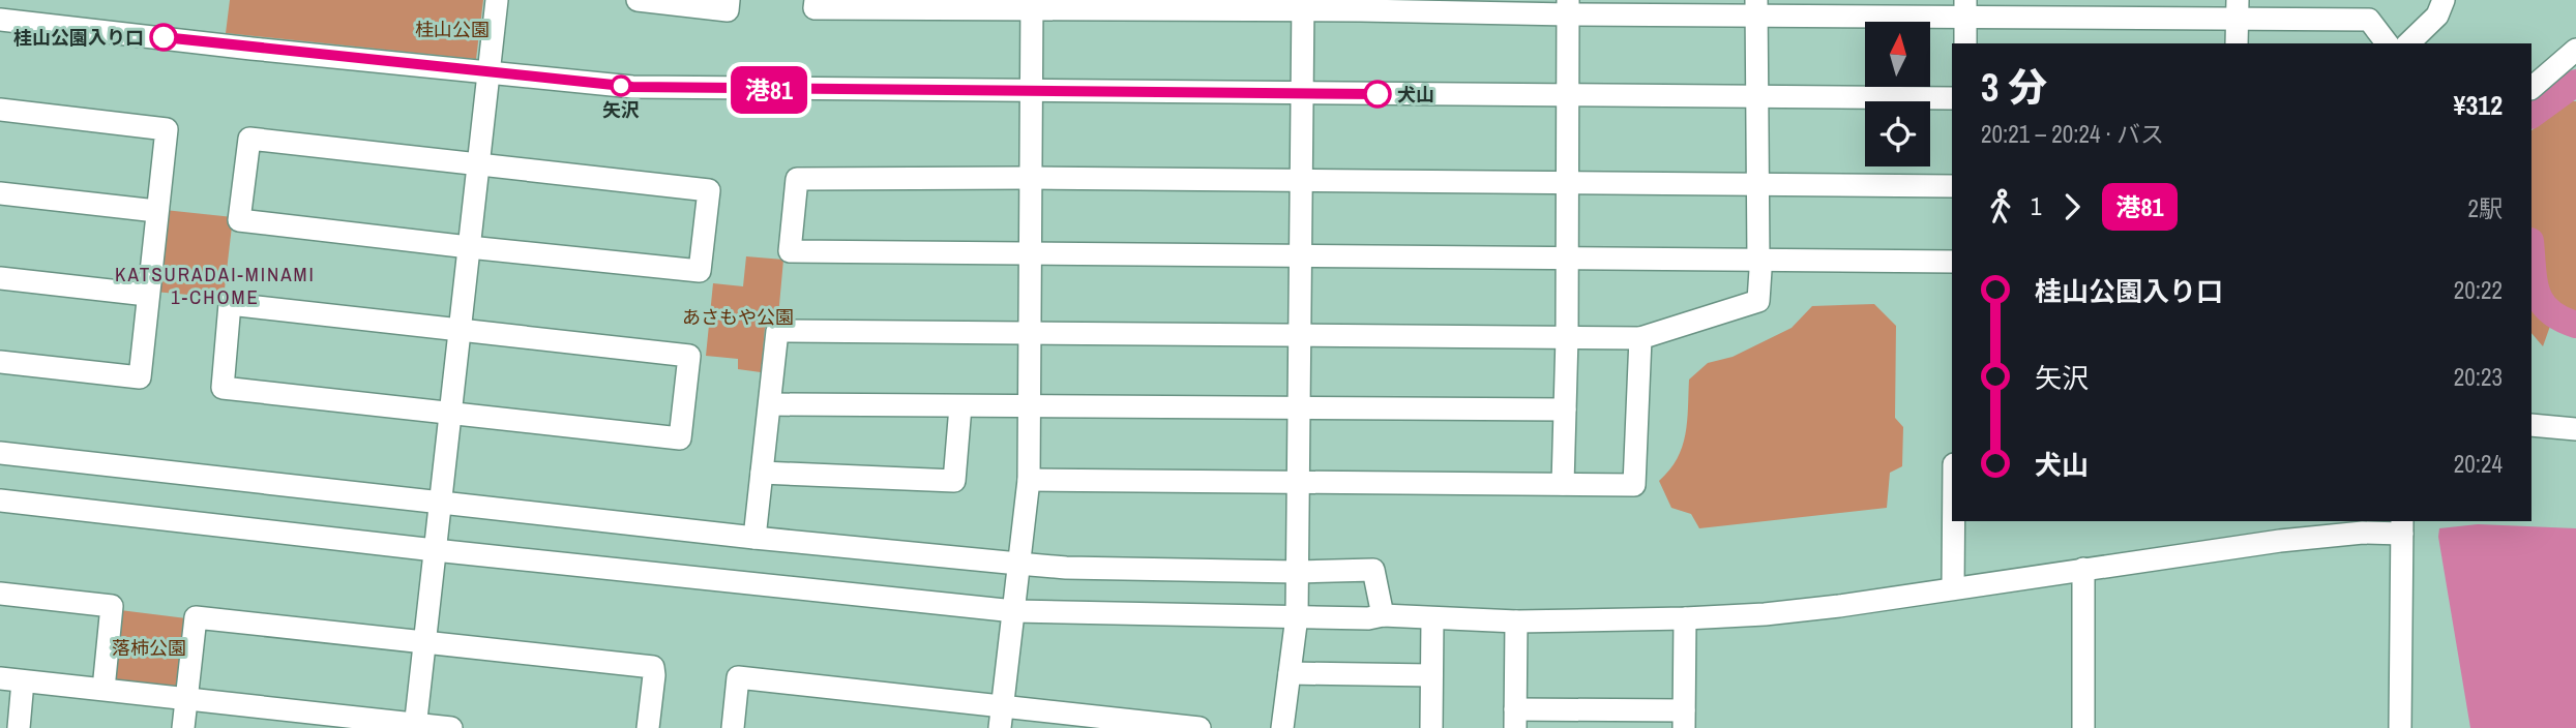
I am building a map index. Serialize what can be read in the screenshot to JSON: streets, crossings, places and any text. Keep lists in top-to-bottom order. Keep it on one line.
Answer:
{"districts":["KATSURADAI-MINAMI 1-CHOME"],"parks":["桂山公園","あさもや公園","落柿公園"],"places":["桂山公園入り口","矢沢","犬山"],"lines":["bus line 港81"],"north":"top","page":{"on_map":"港81","heading":["3 分","20:21 – 20:24 · バス","¥312"],"legs":["1","港81","2駅"],"list":[{"name":"桂山公園入り口","value":"20:22"},{"name":"矢沢","value":"20:23"},{"name":"犬山","value":"20:24"}]}}
